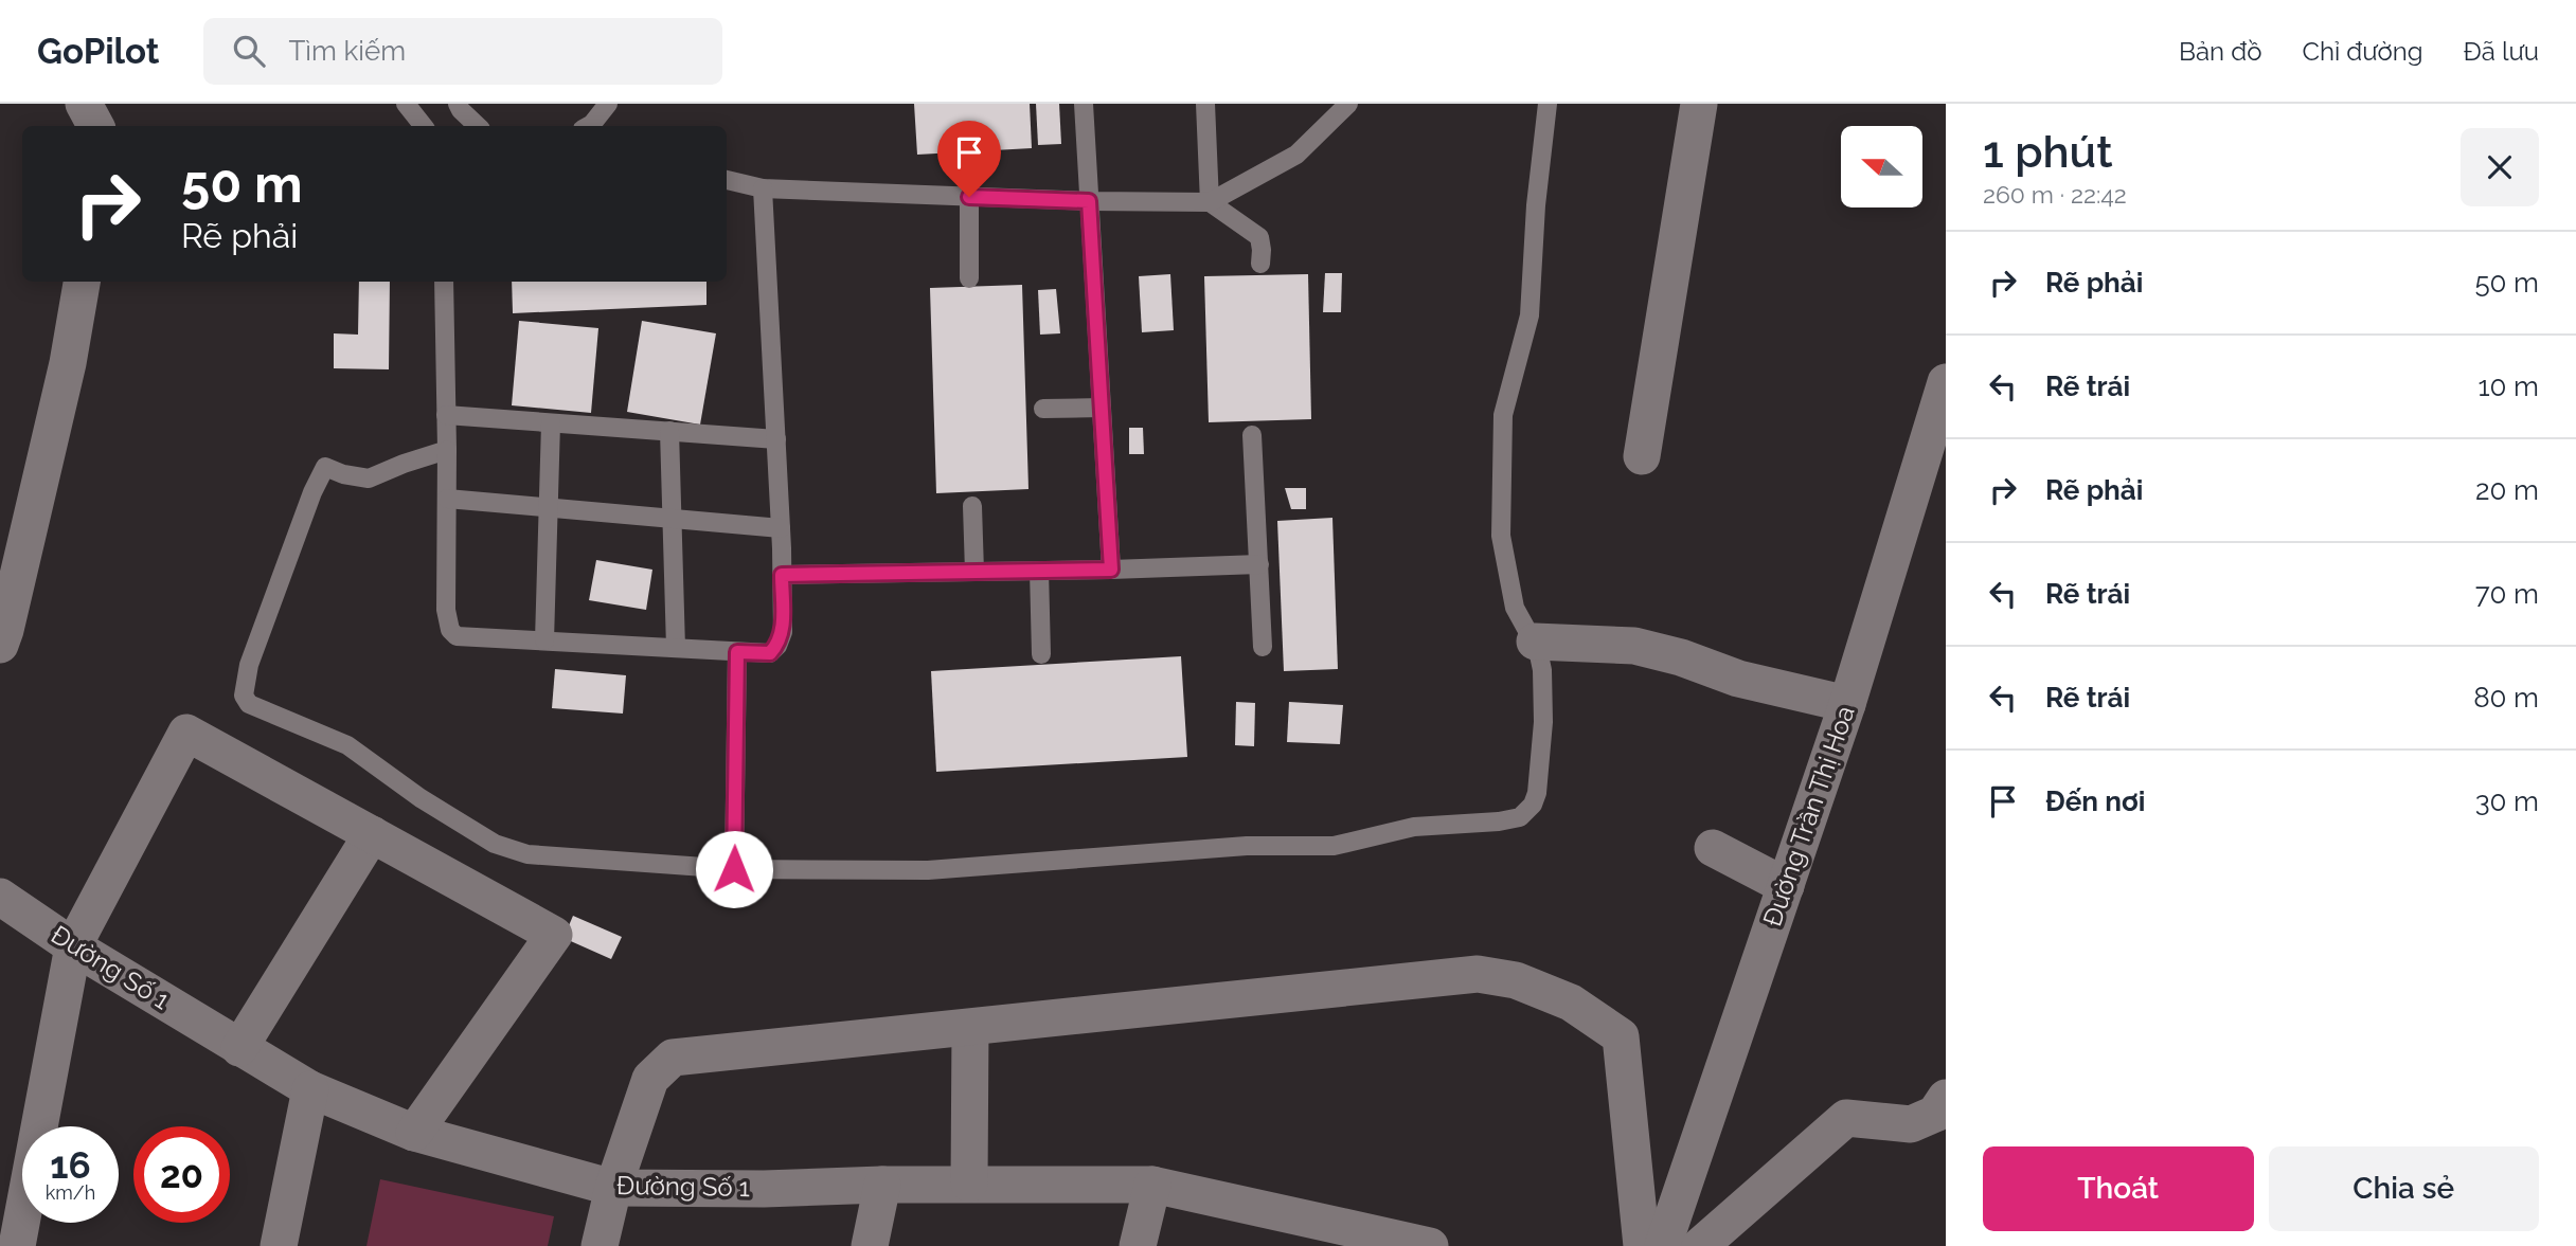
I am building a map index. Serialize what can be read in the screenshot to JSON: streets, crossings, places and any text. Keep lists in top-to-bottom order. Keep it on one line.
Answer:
{"streets":{"street":["Đường Trần Thị Hoa","Đường Số 1"]},"north":"left","page":{"header":"GoPilot","search":"Tìm kiếm","nav":["Bản đồ","Chỉ đường","Đã lưu"],"heading":["1 phút","260 m · 22:42"],"turn":["50 m","Rẽ phải"],"list":[{"name":"Rẽ phải","value":"50 m"},{"name":"Rẽ trái","value":"10 m"},{"name":"Rẽ phải","value":"20 m"},{"name":"Rẽ trái","value":"70 m"},{"name":"Rẽ trái","value":"80 m"},{"name":"Đến nơi","value":"30 m"}],"speed":"16 km/h","limit":"20","buttons":["Thoát","Chia sẻ"]}}
